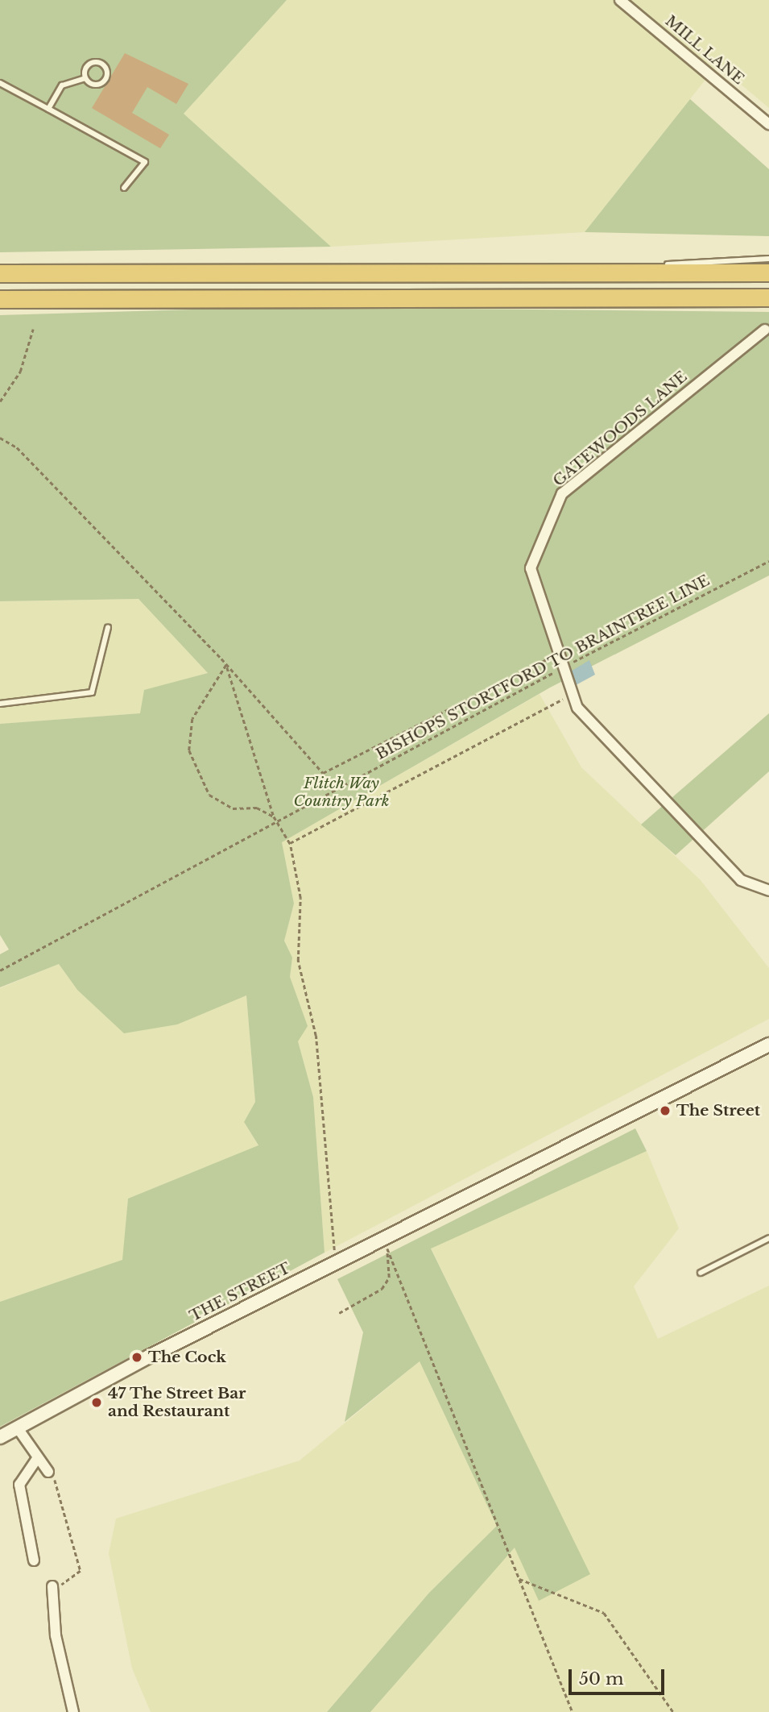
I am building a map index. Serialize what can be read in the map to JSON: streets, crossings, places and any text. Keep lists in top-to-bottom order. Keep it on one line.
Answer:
{"streets":{"street":["MILL LANE","GATEWOODS LANE","THE STREET"],"path":["BISHOPS STORTFORD TO BRAINTREE LINE"]},"crossings":[["GATEWOODS LANE","BISHOPS STORTFORD TO BRAINTREE LINE"]],"parks":["Flitch Way Country Park"],"places":["The Street","The Cock","47 The Street Bar and Restaurant"],"scale_bar":"50 m"}
